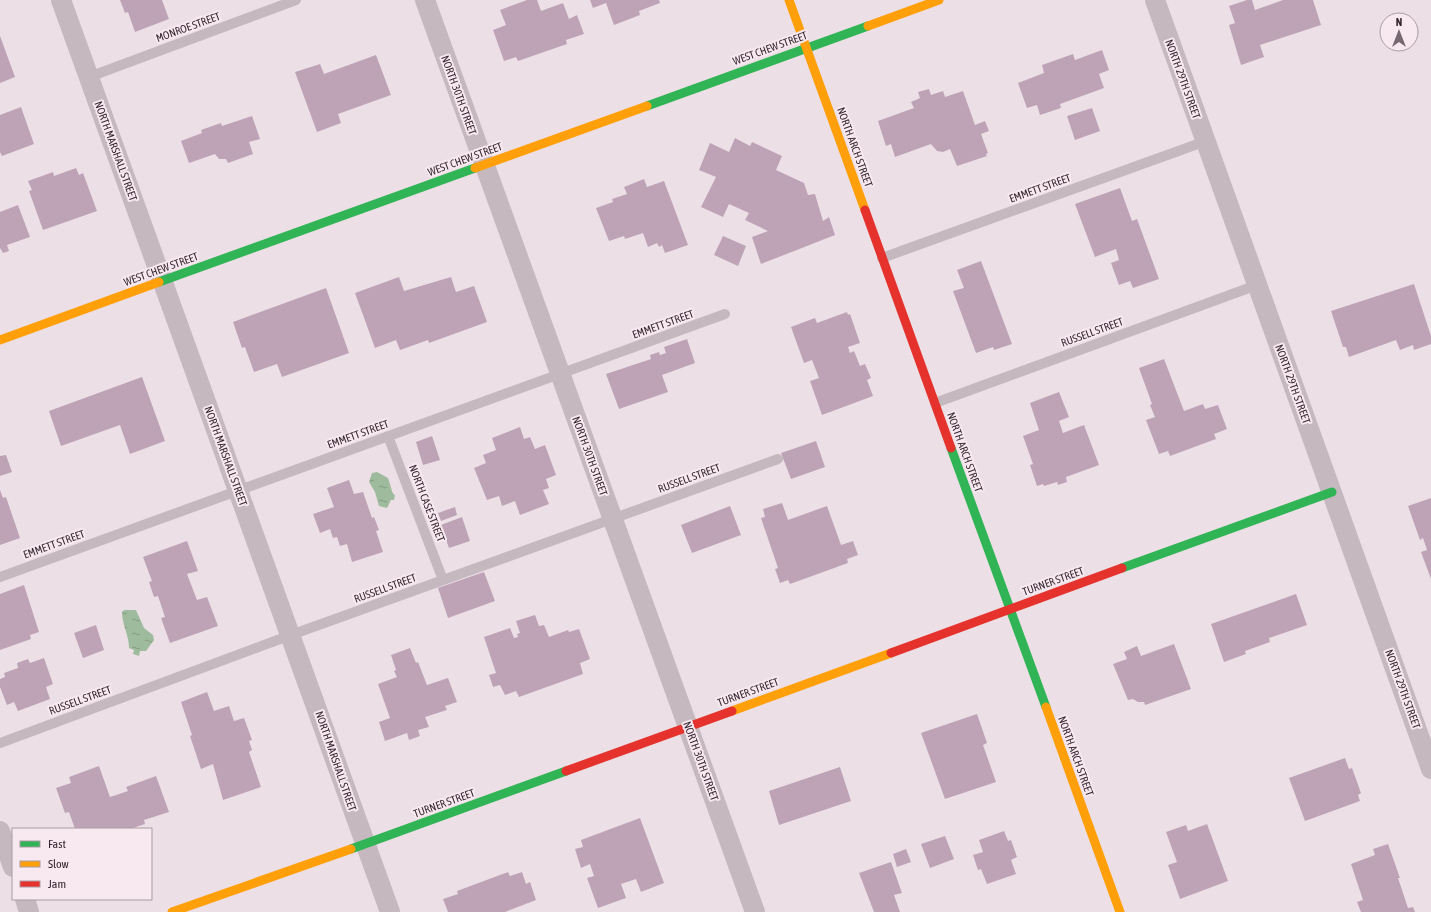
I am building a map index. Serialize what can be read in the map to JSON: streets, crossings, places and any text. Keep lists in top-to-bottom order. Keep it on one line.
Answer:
{"streets":{"street":["WEST CHEW STREET","NORTH 29TH STREET","NORTH 30TH STREET","NORTH ARCH STREET","NORTH MARSHALL STREET","TURNER STREET"],"lane":["MONROE STREET","EMMETT STREET","RUSSELL STREET","NORTH CASE STREET"]},"crossings":[["MONROE STREET","NORTH MARSHALL STREET"],["WEST CHEW STREET","NORTH 30TH STREET"],["WEST CHEW STREET","NORTH ARCH STREET"],["WEST CHEW STREET","NORTH MARSHALL STREET"],["NORTH 29TH STREET","EMMETT STREET"],["NORTH 29TH STREET","RUSSELL STREET"],["NORTH 29TH STREET","TURNER STREET"],["NORTH 30TH STREET","EMMETT STREET"],["NORTH 30TH STREET","RUSSELL STREET"],["NORTH 30TH STREET","TURNER STREET"],["NORTH ARCH STREET","EMMETT STREET"],["NORTH ARCH STREET","RUSSELL STREET"],["NORTH ARCH STREET","TURNER STREET"],["NORTH MARSHALL STREET","EMMETT STREET"],["NORTH MARSHALL STREET","RUSSELL STREET"],["NORTH MARSHALL STREET","TURNER STREET"],["EMMETT STREET","NORTH CASE STREET"],["RUSSELL STREET","NORTH CASE STREET"]],"legend":["Fast","Slow","Jam"],"north":"top"}
